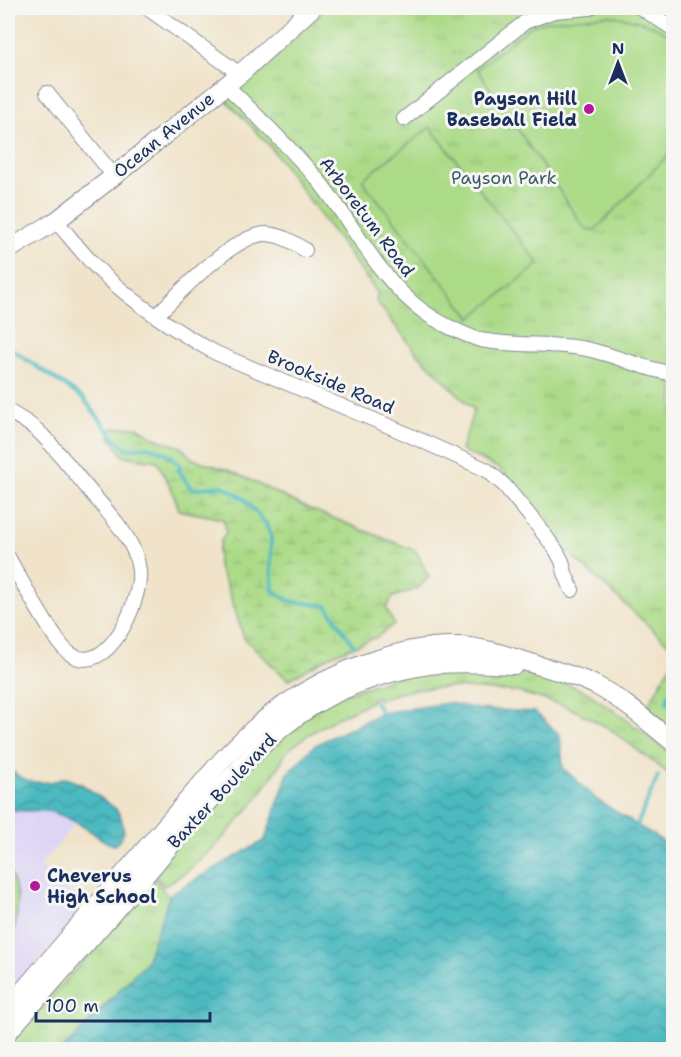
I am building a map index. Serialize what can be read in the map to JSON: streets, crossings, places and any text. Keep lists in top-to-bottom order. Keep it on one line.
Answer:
{"streets":{"street":["Ocean Avenue","Arboretum Road","Brookside Road","Baxter Boulevard"]},"crossings":[["Ocean Avenue","Arboretum Road"],["Ocean Avenue","Brookside Road"]],"parks":["Payson Park"],"places":["Payson Hill Baseball Field","Cheverus High School"],"scale_bar":"100 m","north":"top"}
